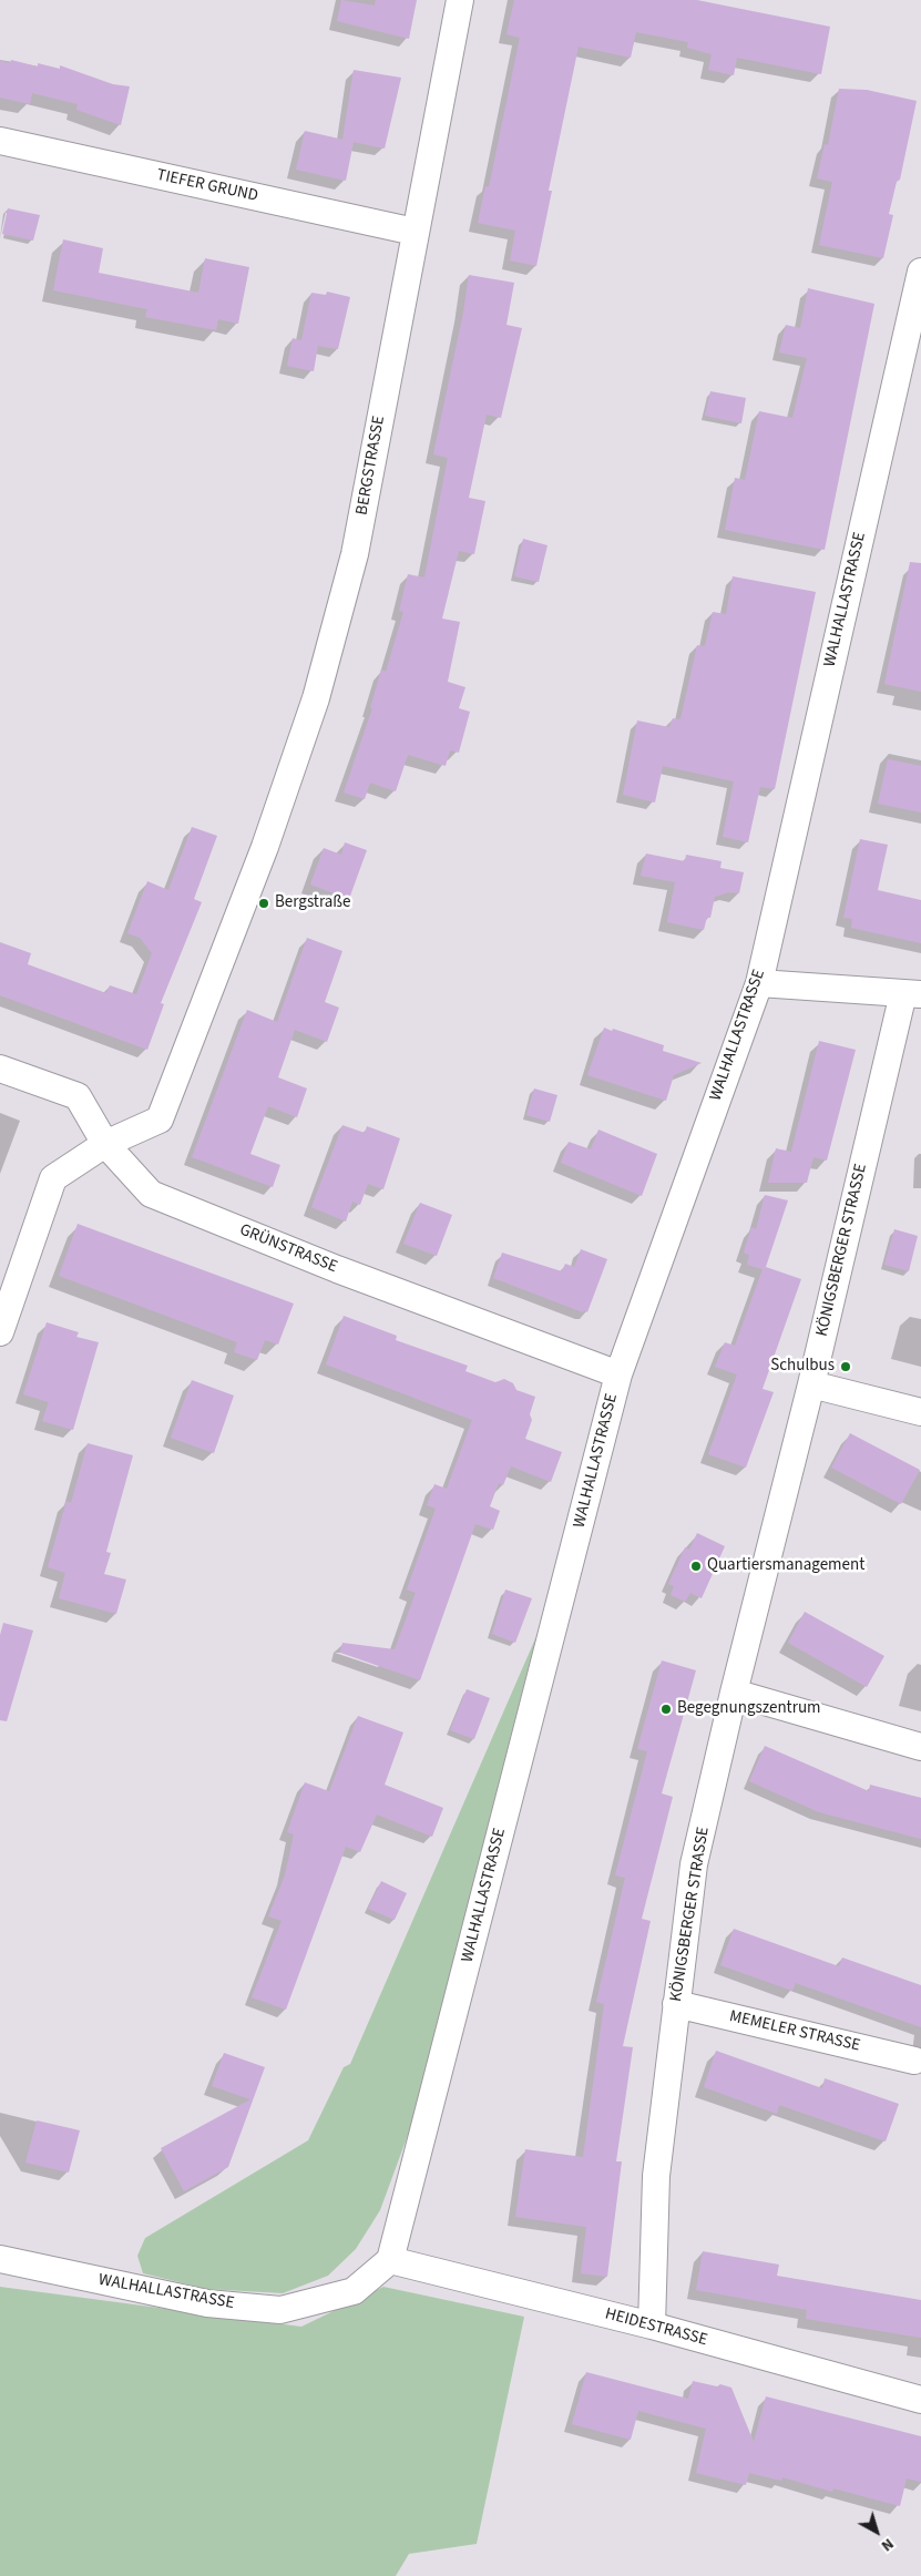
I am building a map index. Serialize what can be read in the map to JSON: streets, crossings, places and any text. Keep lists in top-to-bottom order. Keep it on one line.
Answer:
{"streets":{"street":["TIEFER GRUND","BERGSTRASSE","WALHALLASTRASSE","GRÜNSTRASSE","KÖNIGSBERGER STRASSE","MEMELER STRASSE","HEIDESTRASSE"]},"crossings":[["TIEFER GRUND","BERGSTRASSE"],["BERGSTRASSE","GRÜNSTRASSE"],["WALHALLASTRASSE","GRÜNSTRASSE"],["WALHALLASTRASSE","HEIDESTRASSE"],["KÖNIGSBERGER STRASSE","MEMELER STRASSE"],["KÖNIGSBERGER STRASSE","HEIDESTRASSE"]],"places":["Bergstraße","Schulbus","Quartiersmanagement","Begegnungszentrum"],"north":"bottom right"}
